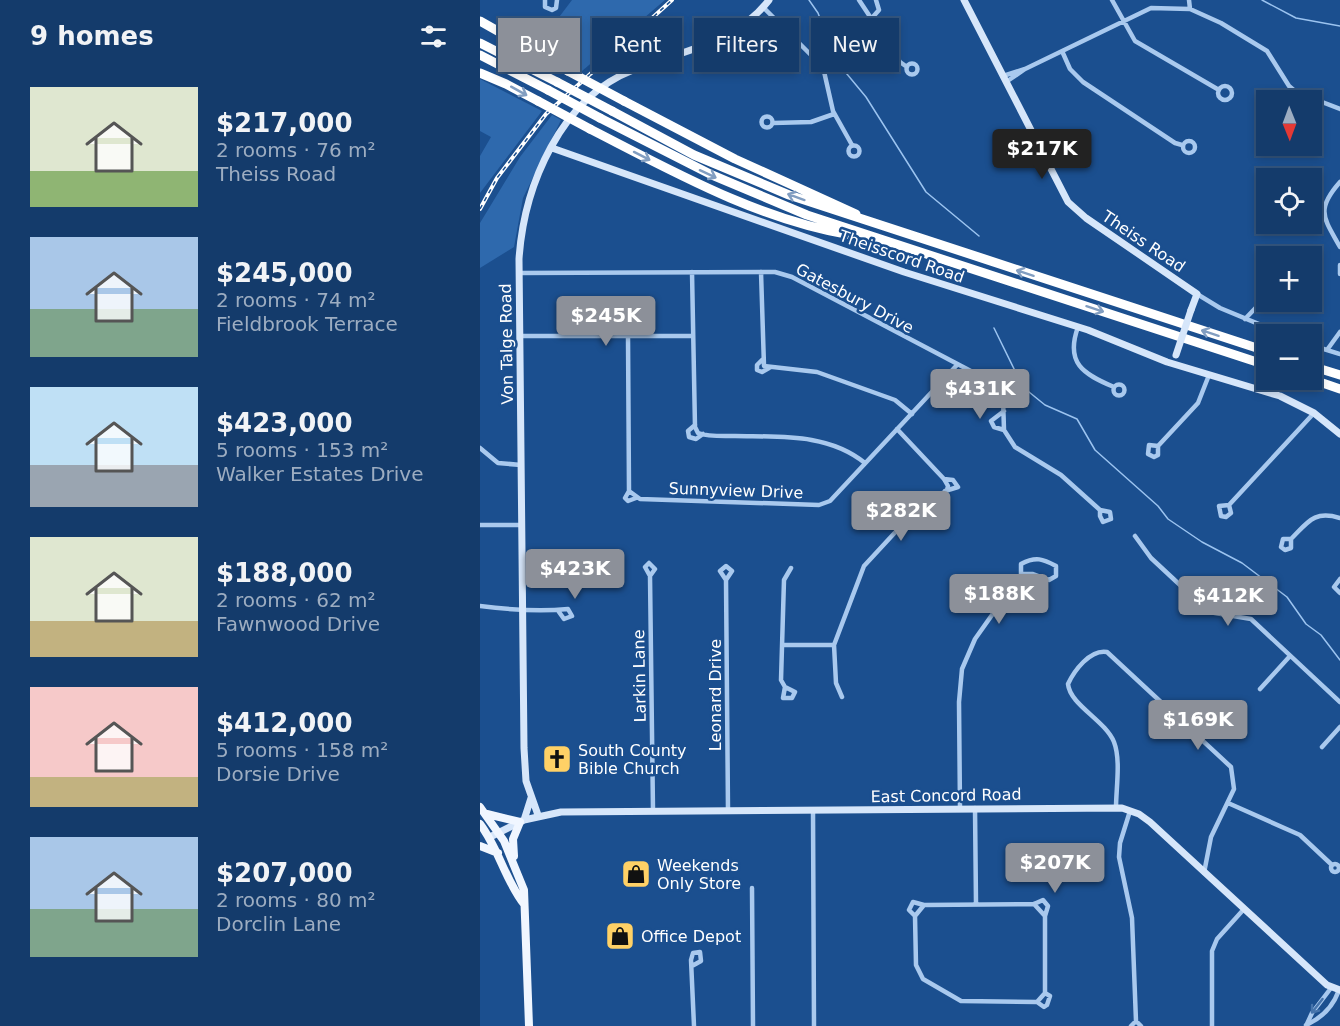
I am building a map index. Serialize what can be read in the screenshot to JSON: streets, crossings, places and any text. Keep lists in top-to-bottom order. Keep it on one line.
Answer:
{"streets":{"street":["Theiss Road","Theisscord Road","Gatesbury Drive","Von Talge Road","Sunnyview Drive","Larkin Lane","Leonard Drive","East Concord Road"]},"crossings":[["Theisscord Road","Von Talge Road"],["Gatesbury Drive","Von Talge Road"],["Gatesbury Drive","Sunnyview Drive"],["Von Talge Road","East Concord Road"],["Larkin Lane","East Concord Road"],["Leonard Drive","East Concord Road"]],"places":{"church":["South County Bible Church"],"shop":["Weekends Only Store","Office Depot"]},"north":"bottom","page":{"heading":"9 homes","chip":["Buy","Rent","Filters","New"],"list":[{"name":"$217,000","note":"2 rooms · 76 m² · Theiss Road"},{"name":"$245,000","note":"2 rooms · 74 m² · Fieldbrook Terrace"},{"name":"$423,000","note":"5 rooms · 153 m² · Walker Estates Drive"},{"name":"$188,000","note":"2 rooms · 62 m² · Fawnwood Drive"},{"name":"$412,000","note":"5 rooms · 158 m² · Dorsie Drive"},{"name":"$207,000","note":"2 rooms · 80 m² · Dorclin Lane"}],"map_buttons":["+","−"],"price":["$217K","$245K","$431K","$282K","$423K","$188K","$412K","$169K","$207K"]}}
